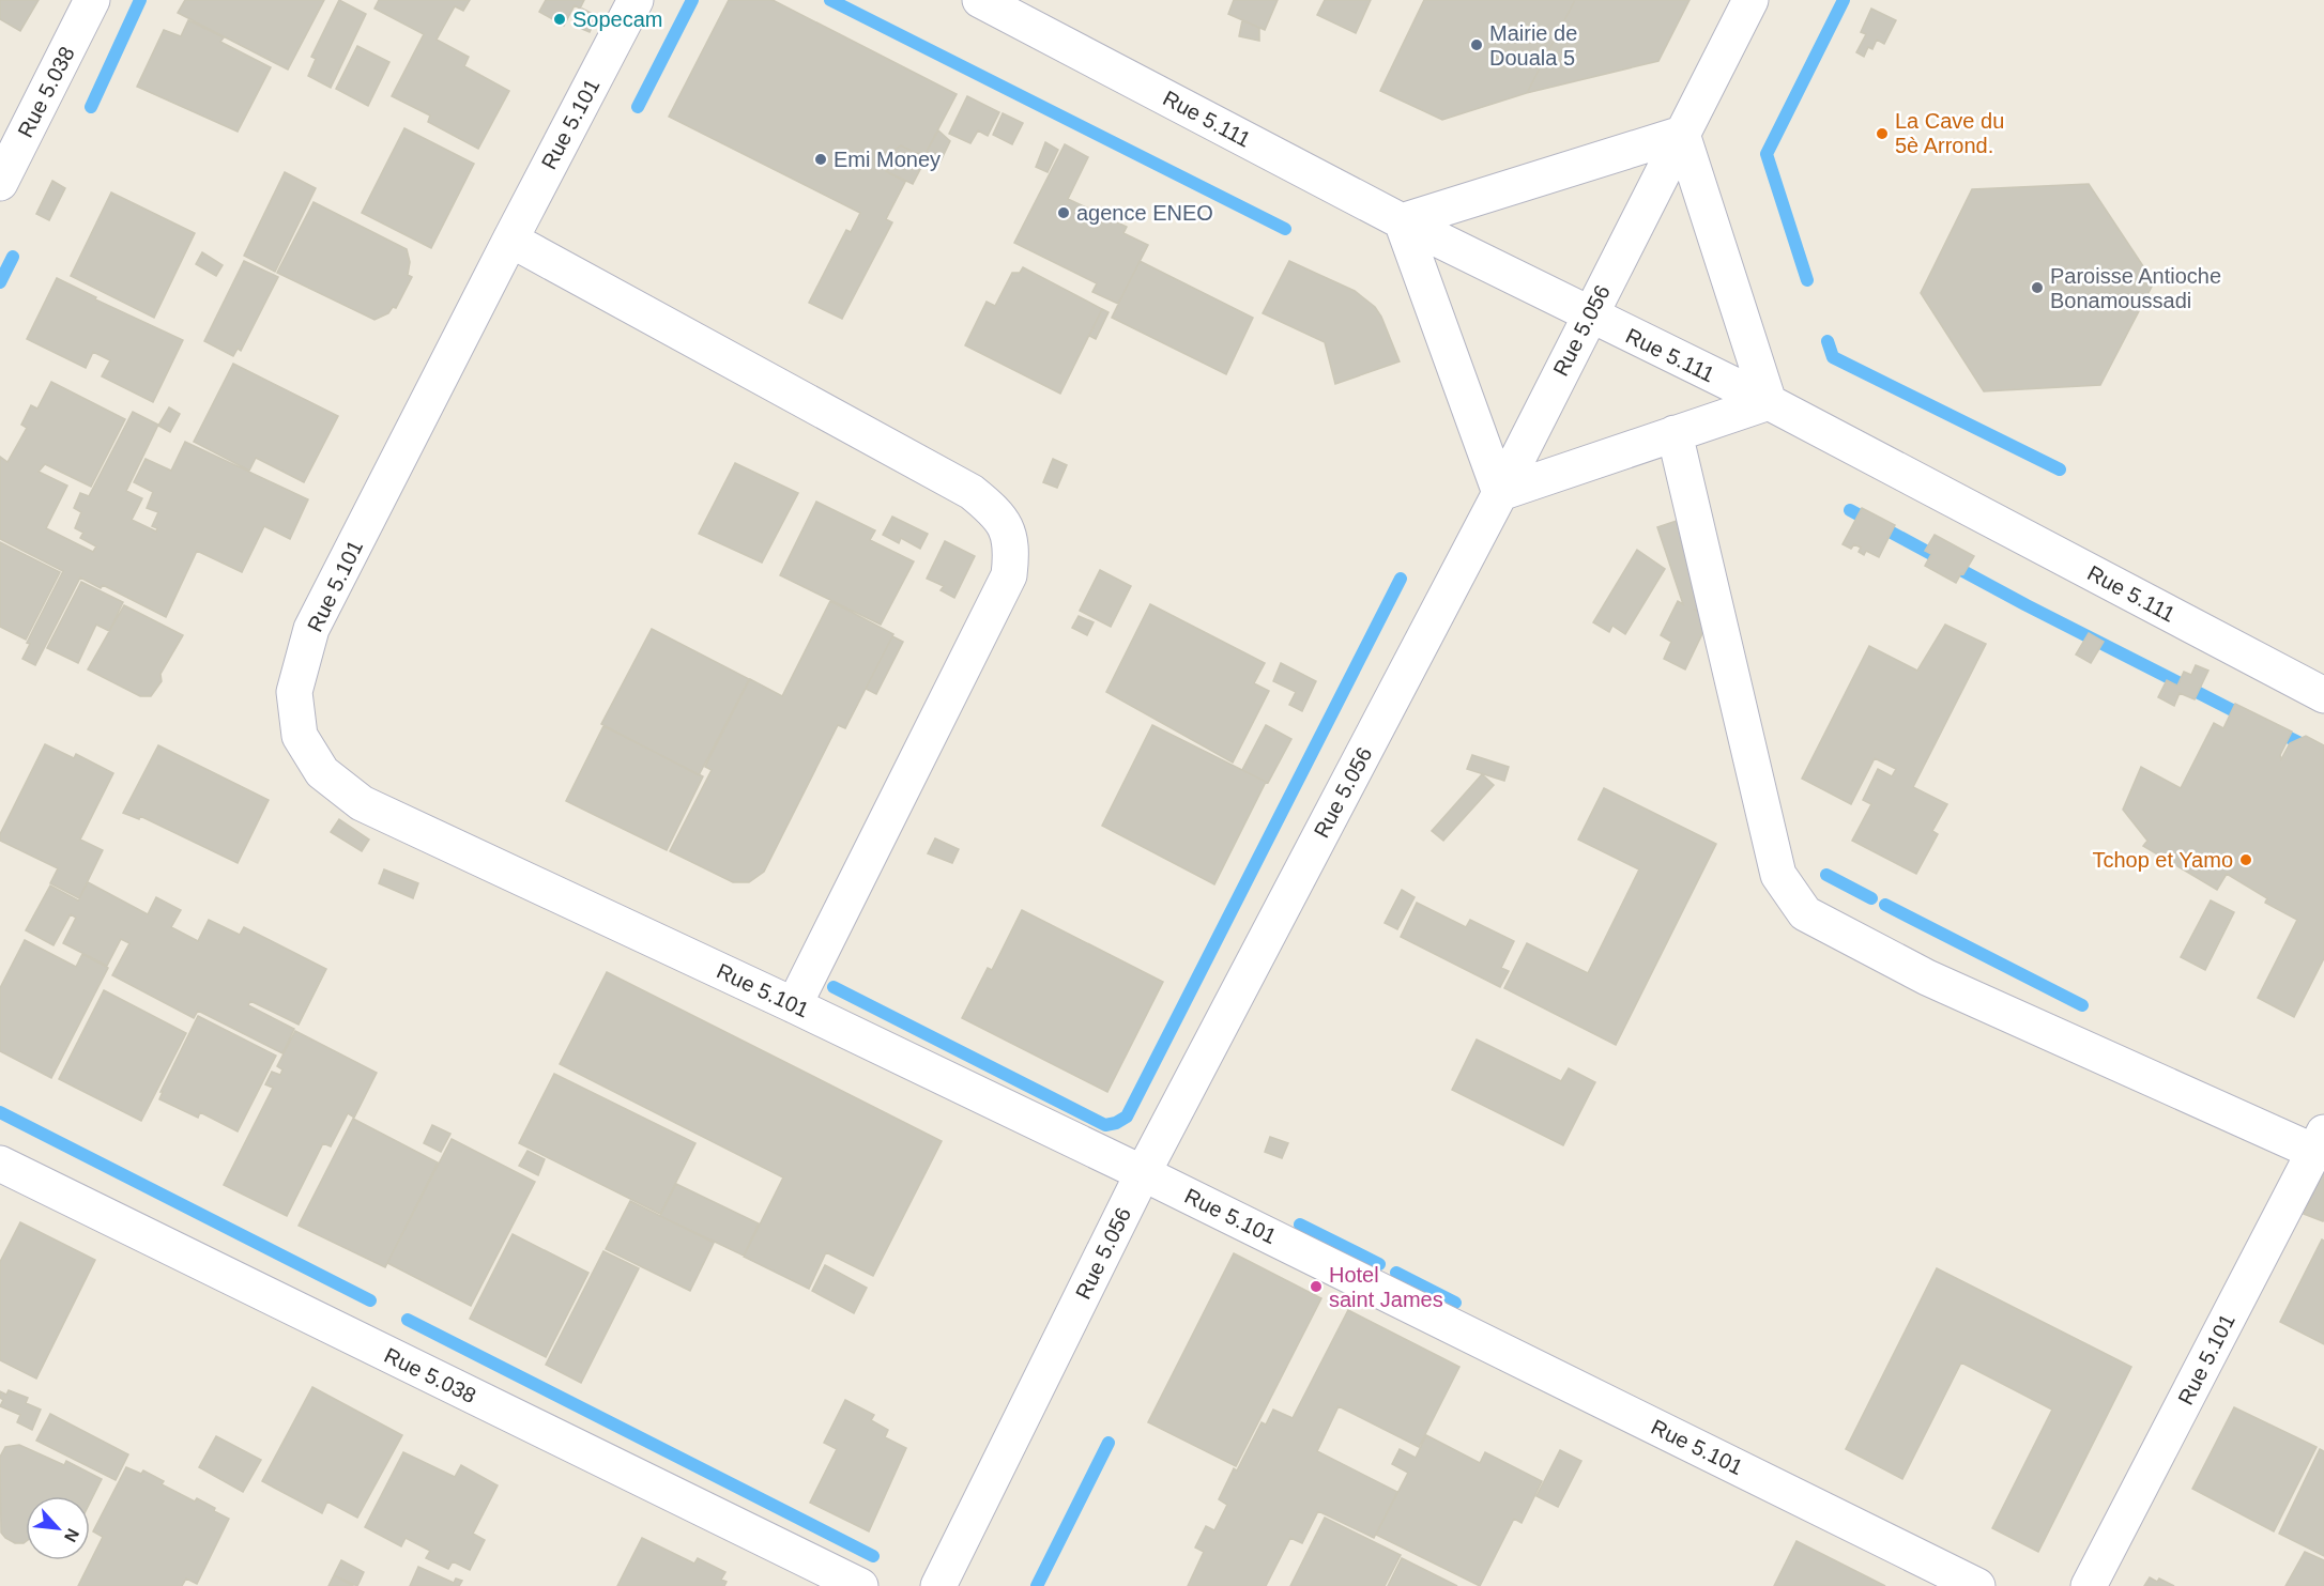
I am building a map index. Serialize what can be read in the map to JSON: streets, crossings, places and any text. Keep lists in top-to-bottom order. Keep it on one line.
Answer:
{"streets":{"street":["Rue 5.038","Rue 5.111","Rue 5.101","Rue 5.056"]},"crossings":[["Rue 5.111","Rue 5.056"],["Rue 5.101","Rue 5.056"]],"places":["Sopecam","Mairie de Douala 5","La Cave du 5è Arrond.","Emi Money","agence ENEO","Paroisse Antioche Bonamoussadi","Tchop et Yamo","Hotel saint James"],"north":"bottom right"}
